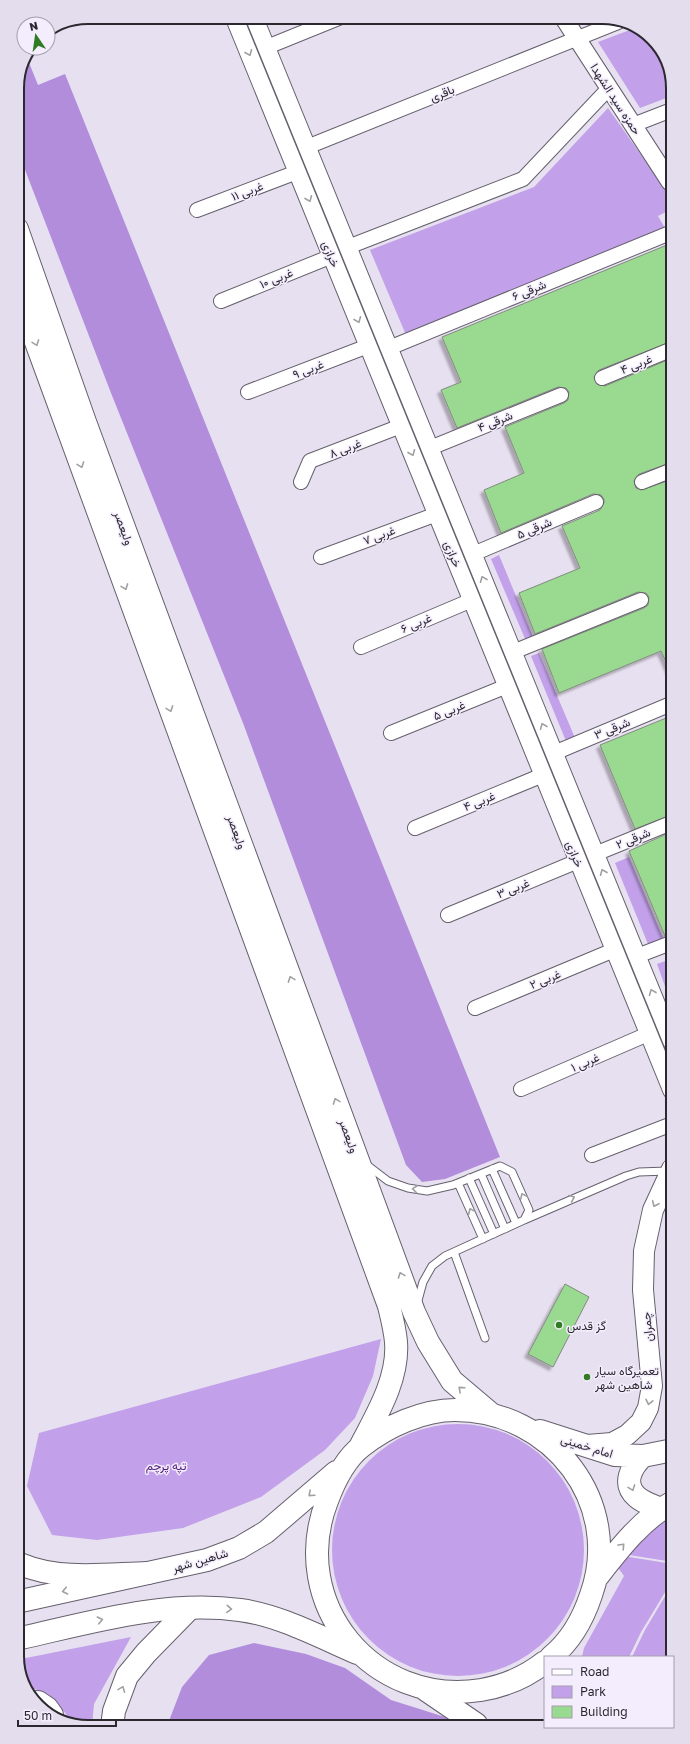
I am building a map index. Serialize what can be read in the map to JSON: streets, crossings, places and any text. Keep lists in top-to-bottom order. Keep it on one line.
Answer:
{"streets":{"main road":["ولیعصر","چمران","امام خمینی","شاهین شهر"],"street":["باقری","حمزه سید الشهدا","۱۱ غربی","خرازی","۱۰ غربی","۶ شرقی","۴ غربی","۹ غربی","۴ شرقی","۸ غربی","۵ شرقی","۷ غربی","۶ غربی","۵ غربی","۳ شرقی","۲ شرقی","۳ غربی","۲ غربی","۱ غربی"]},"crossings":[["باقری","حمزه سید الشهدا"],["باقری","خرازی"],["۱۱ غربی","خرازی"],["خرازی","۱۰ غربی"],["خرازی","۶ شرقی"],["خرازی","۴ غربی"],["خرازی","۹ غربی"],["خرازی","۴ شرقی"],["خرازی","۸ غربی"],["خرازی","۵ شرقی"],["خرازی","۷ غربی"],["خرازی","۶ غربی"],["خرازی","۵ غربی"],["خرازی","۳ شرقی"],["خرازی","۲ شرقی"],["خرازی","۳ غربی"],["خرازی","۲ غربی"],["خرازی","۱ غربی"],["ولیعصر","شاهین شهر"],["چمران","امام خمینی"]],"one_way":["چمران"],"parks":["تپه پرچم"],"places":["گز قدس","تعمیرگاه سیار شاهین شهر"],"legend":["Road","Park","Building"],"scale_bar":"50 m","north":"top"}
